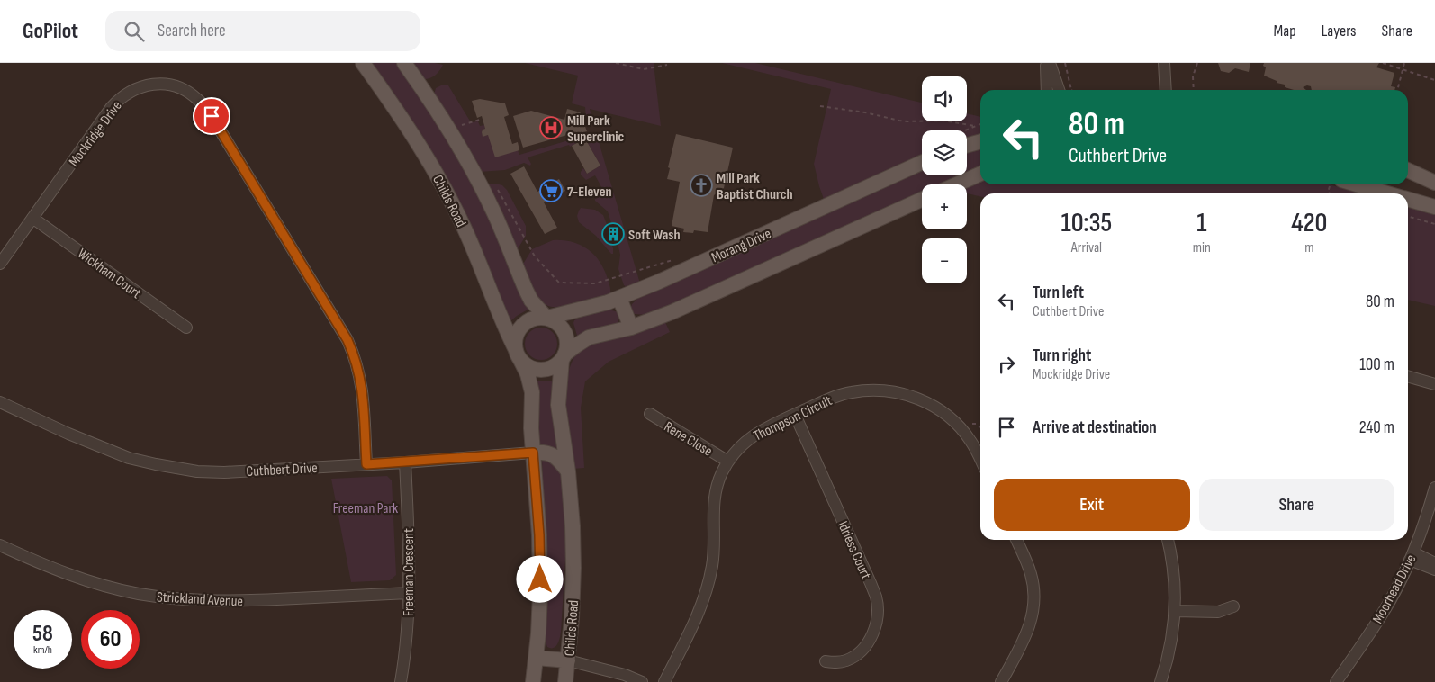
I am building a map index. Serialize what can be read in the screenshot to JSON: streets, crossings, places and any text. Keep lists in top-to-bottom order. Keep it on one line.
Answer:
{"streets":{"main road":["Childs Road","Morang Drive","Cuthbert Drive"],"street":["Mockridge Drive","Wickham Court","Thompson Circuit","Rene Close","Idriess Court","Freeman Crescent","Moorhead Drive","Strickland Avenue"]},"crossings":[["Mockridge Drive","Wickham Court"],["Mockridge Drive","Cuthbert Drive"],["Childs Road","Morang Drive"],["Childs Road","Cuthbert Drive"],["Thompson Circuit","Rene Close"],["Thompson Circuit","Idriess Court"],["Cuthbert Drive","Freeman Crescent"],["Freeman Crescent","Strickland Avenue"]],"parks":["Freeman Park"],"places":{"hospital":["Mill Park Superclinic"],"church":["Mill Park Baptist Church"],"supermarket":["7-Eleven"],"building":["Soft Wash"]},"page":{"header":"GoPilot","search":"Search here","nav":["Map","Layers","Share"],"map_buttons":["+","−"],"turn":["80 m","Cuthbert Drive"],"eta":["10:35","Arrival","1","min","420","m"],"list":[{"name":"Turn left","note":"Cuthbert Drive","value":"80 m"},{"name":"Turn right","note":"Mockridge Drive","value":"100 m"},{"name":"Arrive at destination","value":"240 m"}],"buttons":["Exit","Share"],"speed":"58 km/h","limit":"60"}}
